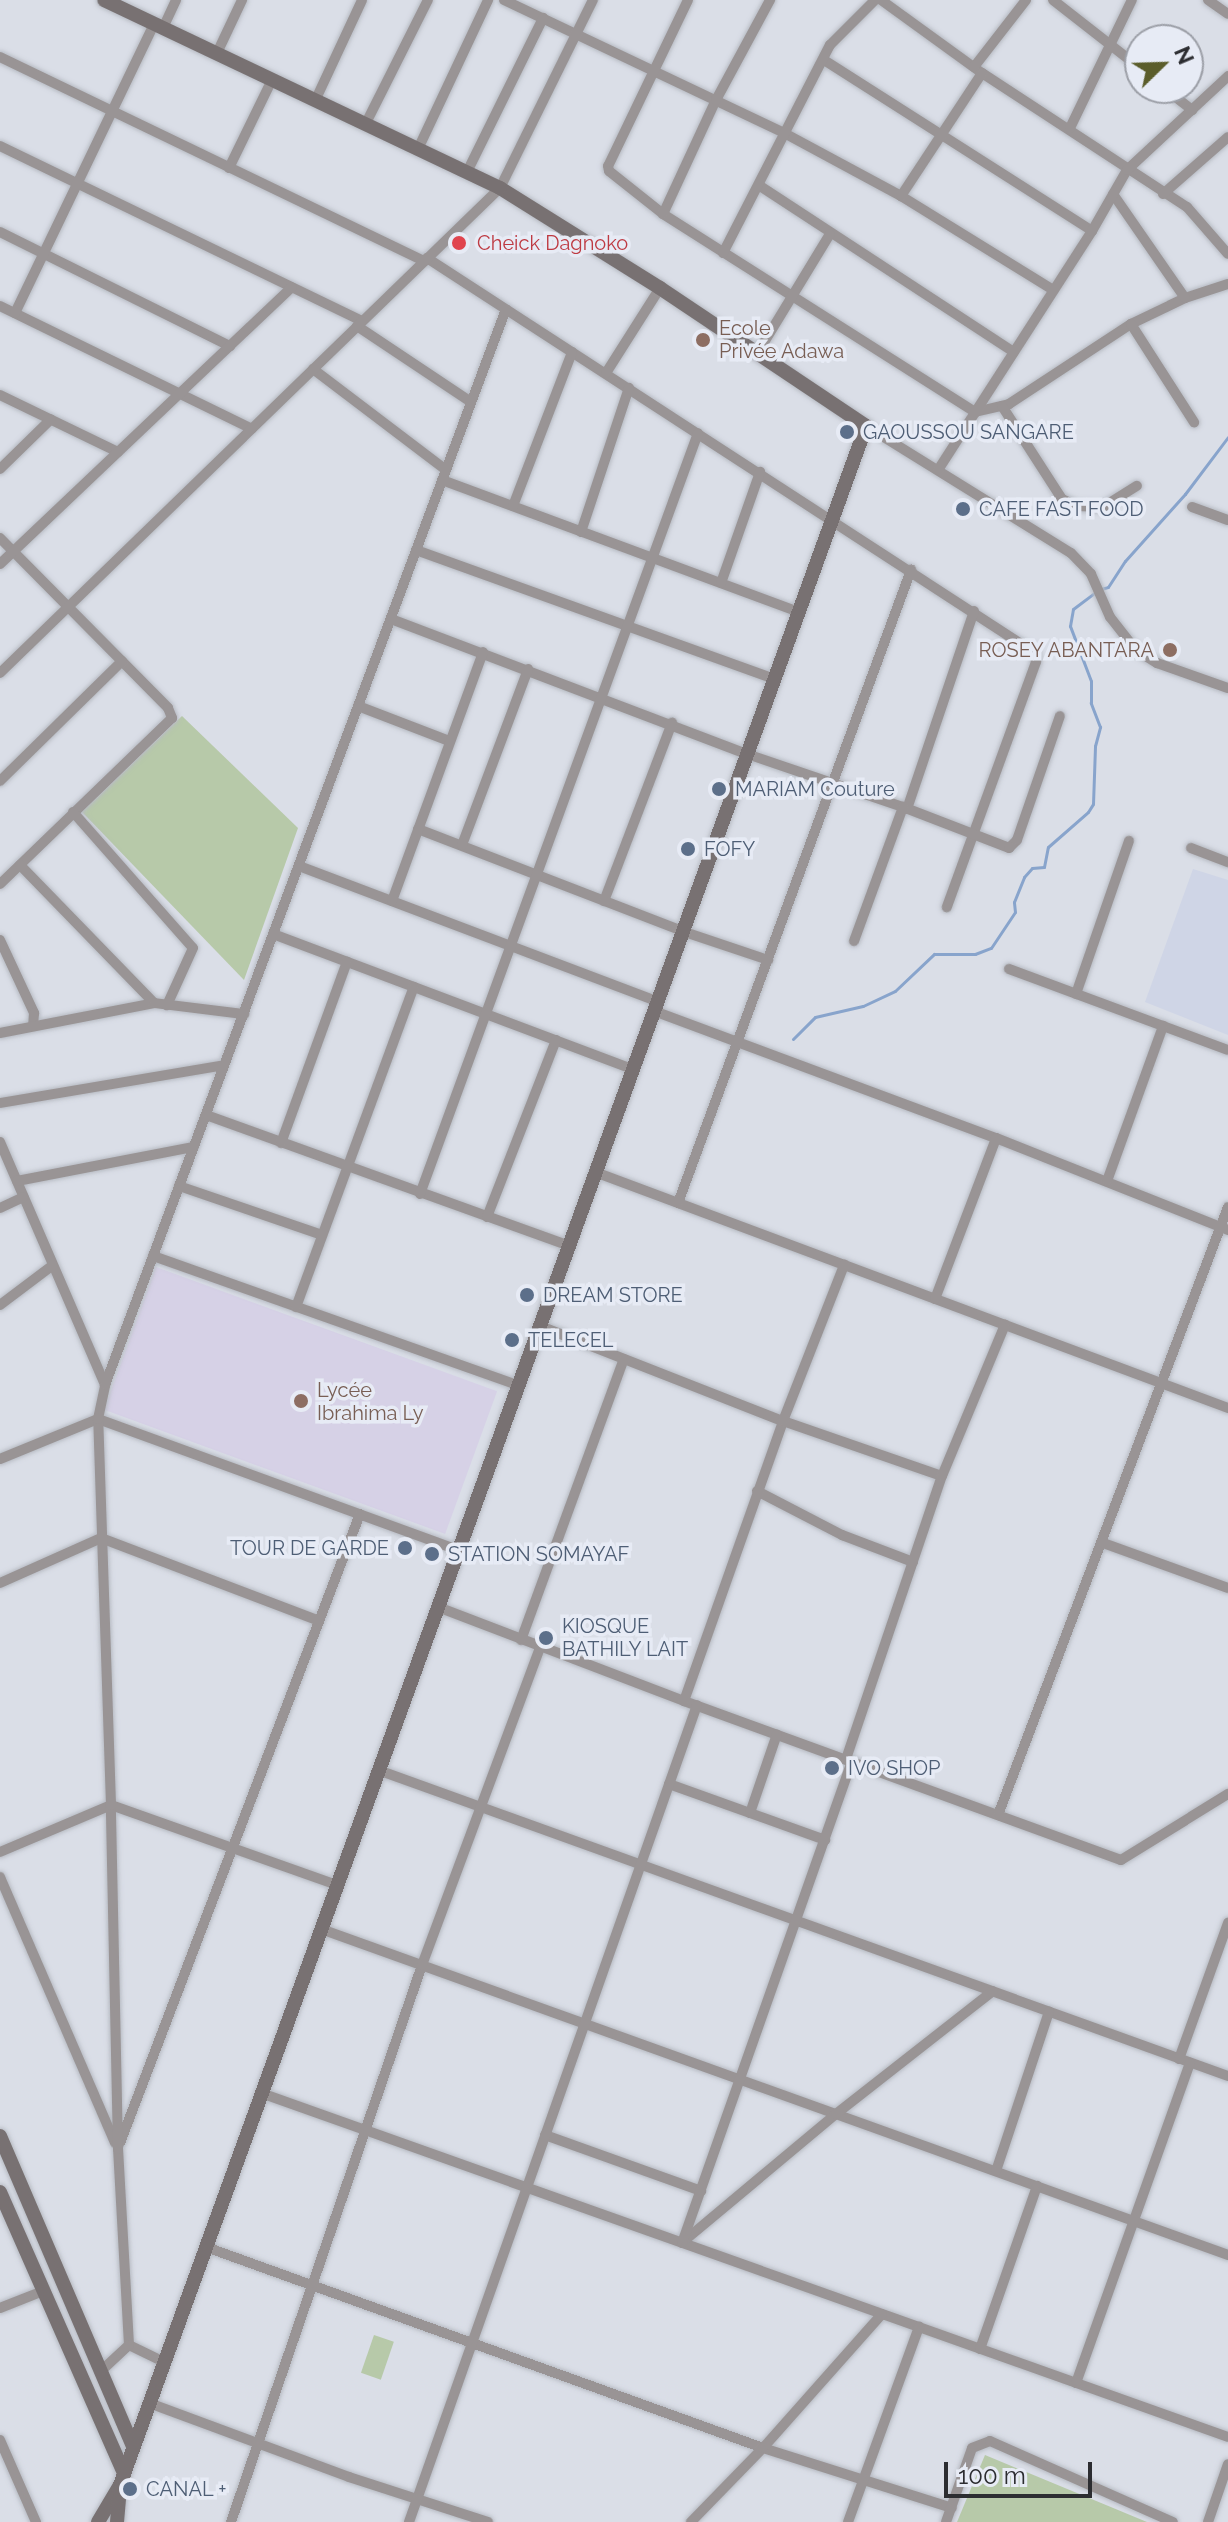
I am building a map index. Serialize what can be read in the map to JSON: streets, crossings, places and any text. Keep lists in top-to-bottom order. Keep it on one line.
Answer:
{"places":["Cheick Dagnoko","Ecole Privée Adawa","GAOUSSOU SANGARE","CAFE FAST FOOD","ROSEY ABANTARA","MARIAM Couture","FOFY","DREAM STORE","TELECEL","Lycée Ibrahima Ly","TOUR DE GARDE","STATION SOMAYAF","KIOSQUE BATHILY LAIT","IVO SHOP","CANAL +"],"scale_bar":"100 m","north":"top right"}
